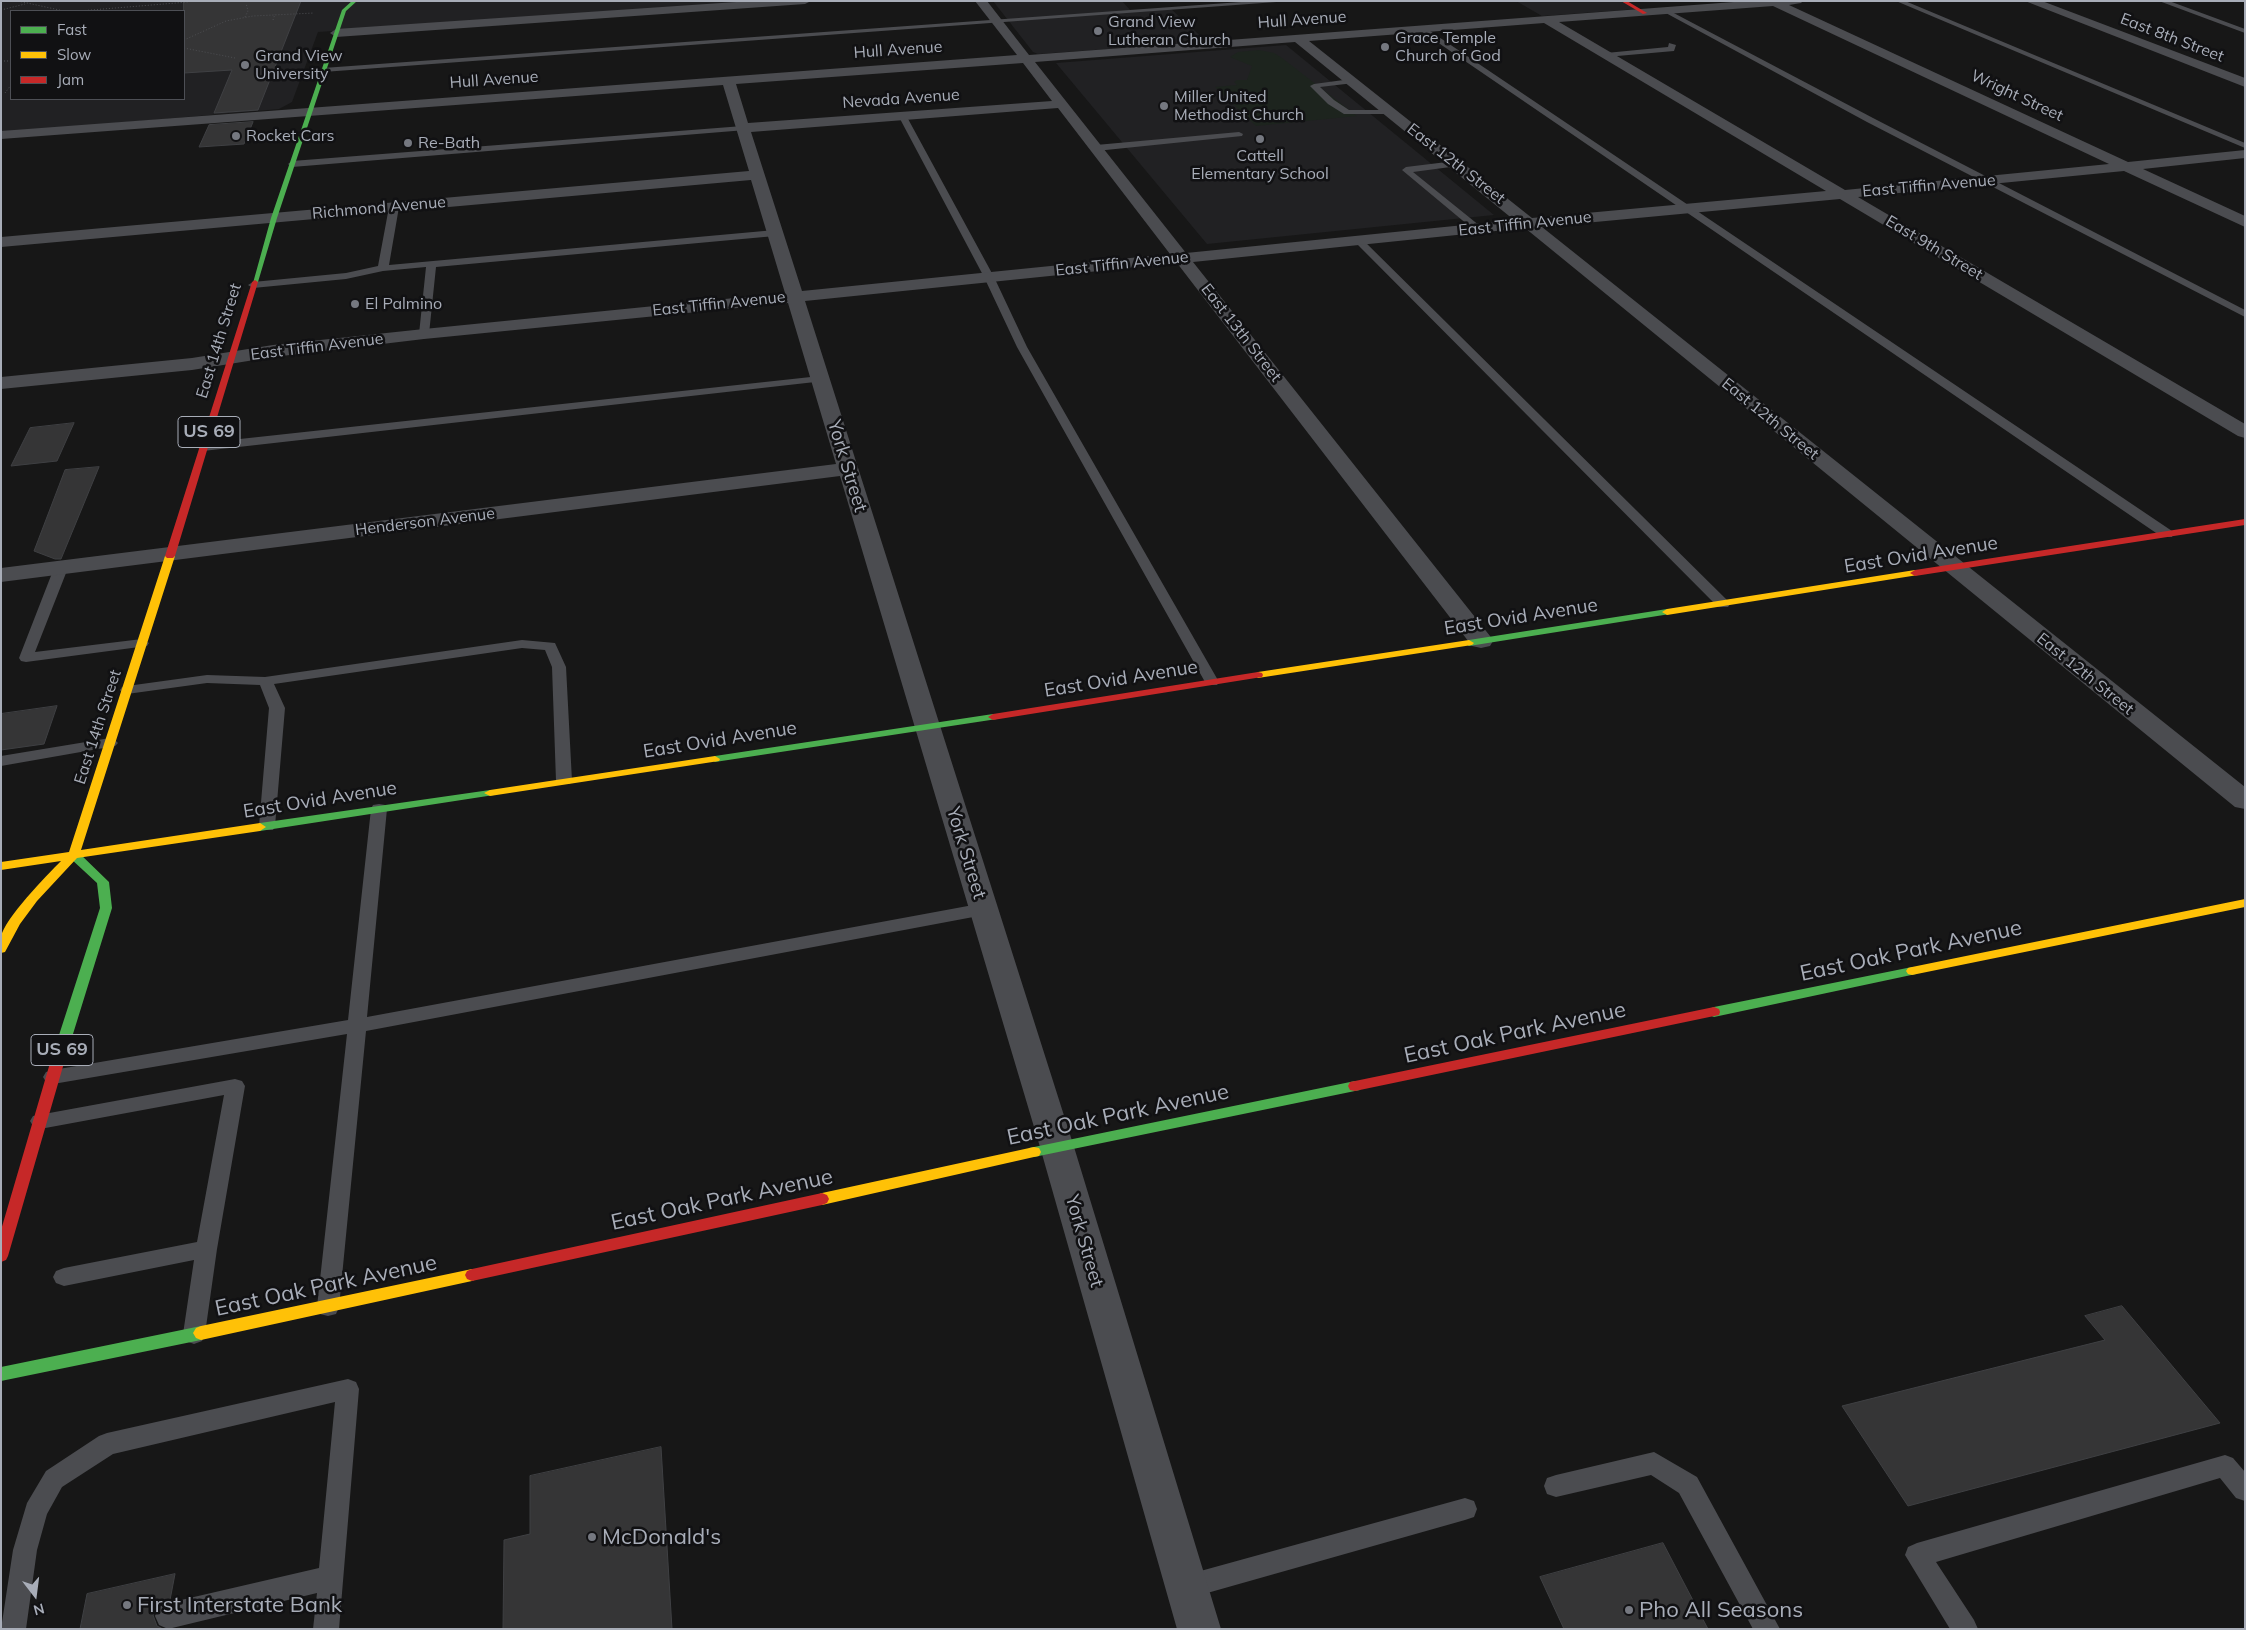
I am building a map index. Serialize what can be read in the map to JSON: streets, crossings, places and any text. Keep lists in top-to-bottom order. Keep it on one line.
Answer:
{"streets":{"street":["Hull Avenue","East 8th Street","Wright Street","Nevada Avenue","East 12th Street","East Tiffin Avenue","Richmond Avenue","East 9th Street","East 13th Street","East 14th Street","US 69","York Street","Henderson Avenue","East Ovid Avenue","East Oak Park Avenue"]},"crossings":[["Hull Avenue","Wright Street"],["Hull Avenue","East 12th Street"],["Hull Avenue","East 9th Street"],["Hull Avenue","East 13th Street"],["Hull Avenue","East 14th Street"],["Hull Avenue","York Street"],["Wright Street","East Tiffin Avenue"],["Nevada Avenue","East 13th Street"],["Nevada Avenue","York Street"],["East 12th Street","East Tiffin Avenue"],["East 12th Street","East Ovid Avenue"],["East Tiffin Avenue","East 9th Street"],["East Tiffin Avenue","East 13th Street"],["East Tiffin Avenue","East 14th Street"],["East Tiffin Avenue","York Street"],["Richmond Avenue","East 14th Street"],["Richmond Avenue","York Street"],["East 13th Street","East Ovid Avenue"],["East 14th Street","US 69"],["East 14th Street","Henderson Avenue"],["East 14th Street","East Ovid Avenue"],["US 69","East Ovid Avenue"],["York Street","Henderson Avenue"],["York Street","East Ovid Avenue"],["York Street","East Oak Park Avenue"]],"places":["Grand View Lutheran Church","Grace Temple Church of God","Grand View University","Miller United Methodist Church","Rocket Cars","Cattell Elementary School","Re-Bath","El Palmino","McDonald's","First Interstate Bank","Pho All Seasons"],"legend":["Fast","Slow","Jam"],"north":"bottom"}
